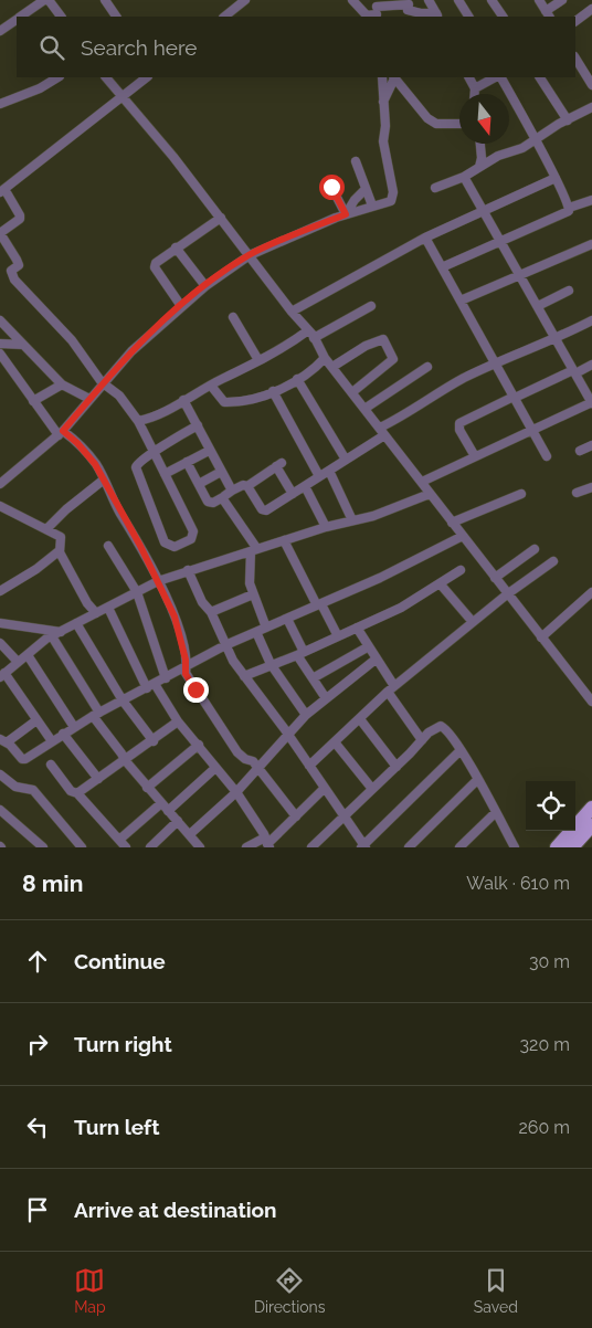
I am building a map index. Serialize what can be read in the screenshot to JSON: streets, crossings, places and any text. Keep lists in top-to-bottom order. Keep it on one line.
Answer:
{"north":"bottom","page":{"search":"Search here","heading":["8 min","Walk · 610 m"],"list":[["Continue","30 m"],["Turn right","320 m"],["Turn left","260 m"],"Arrive at destination"],"nav":["Map","Directions","Saved"]}}
